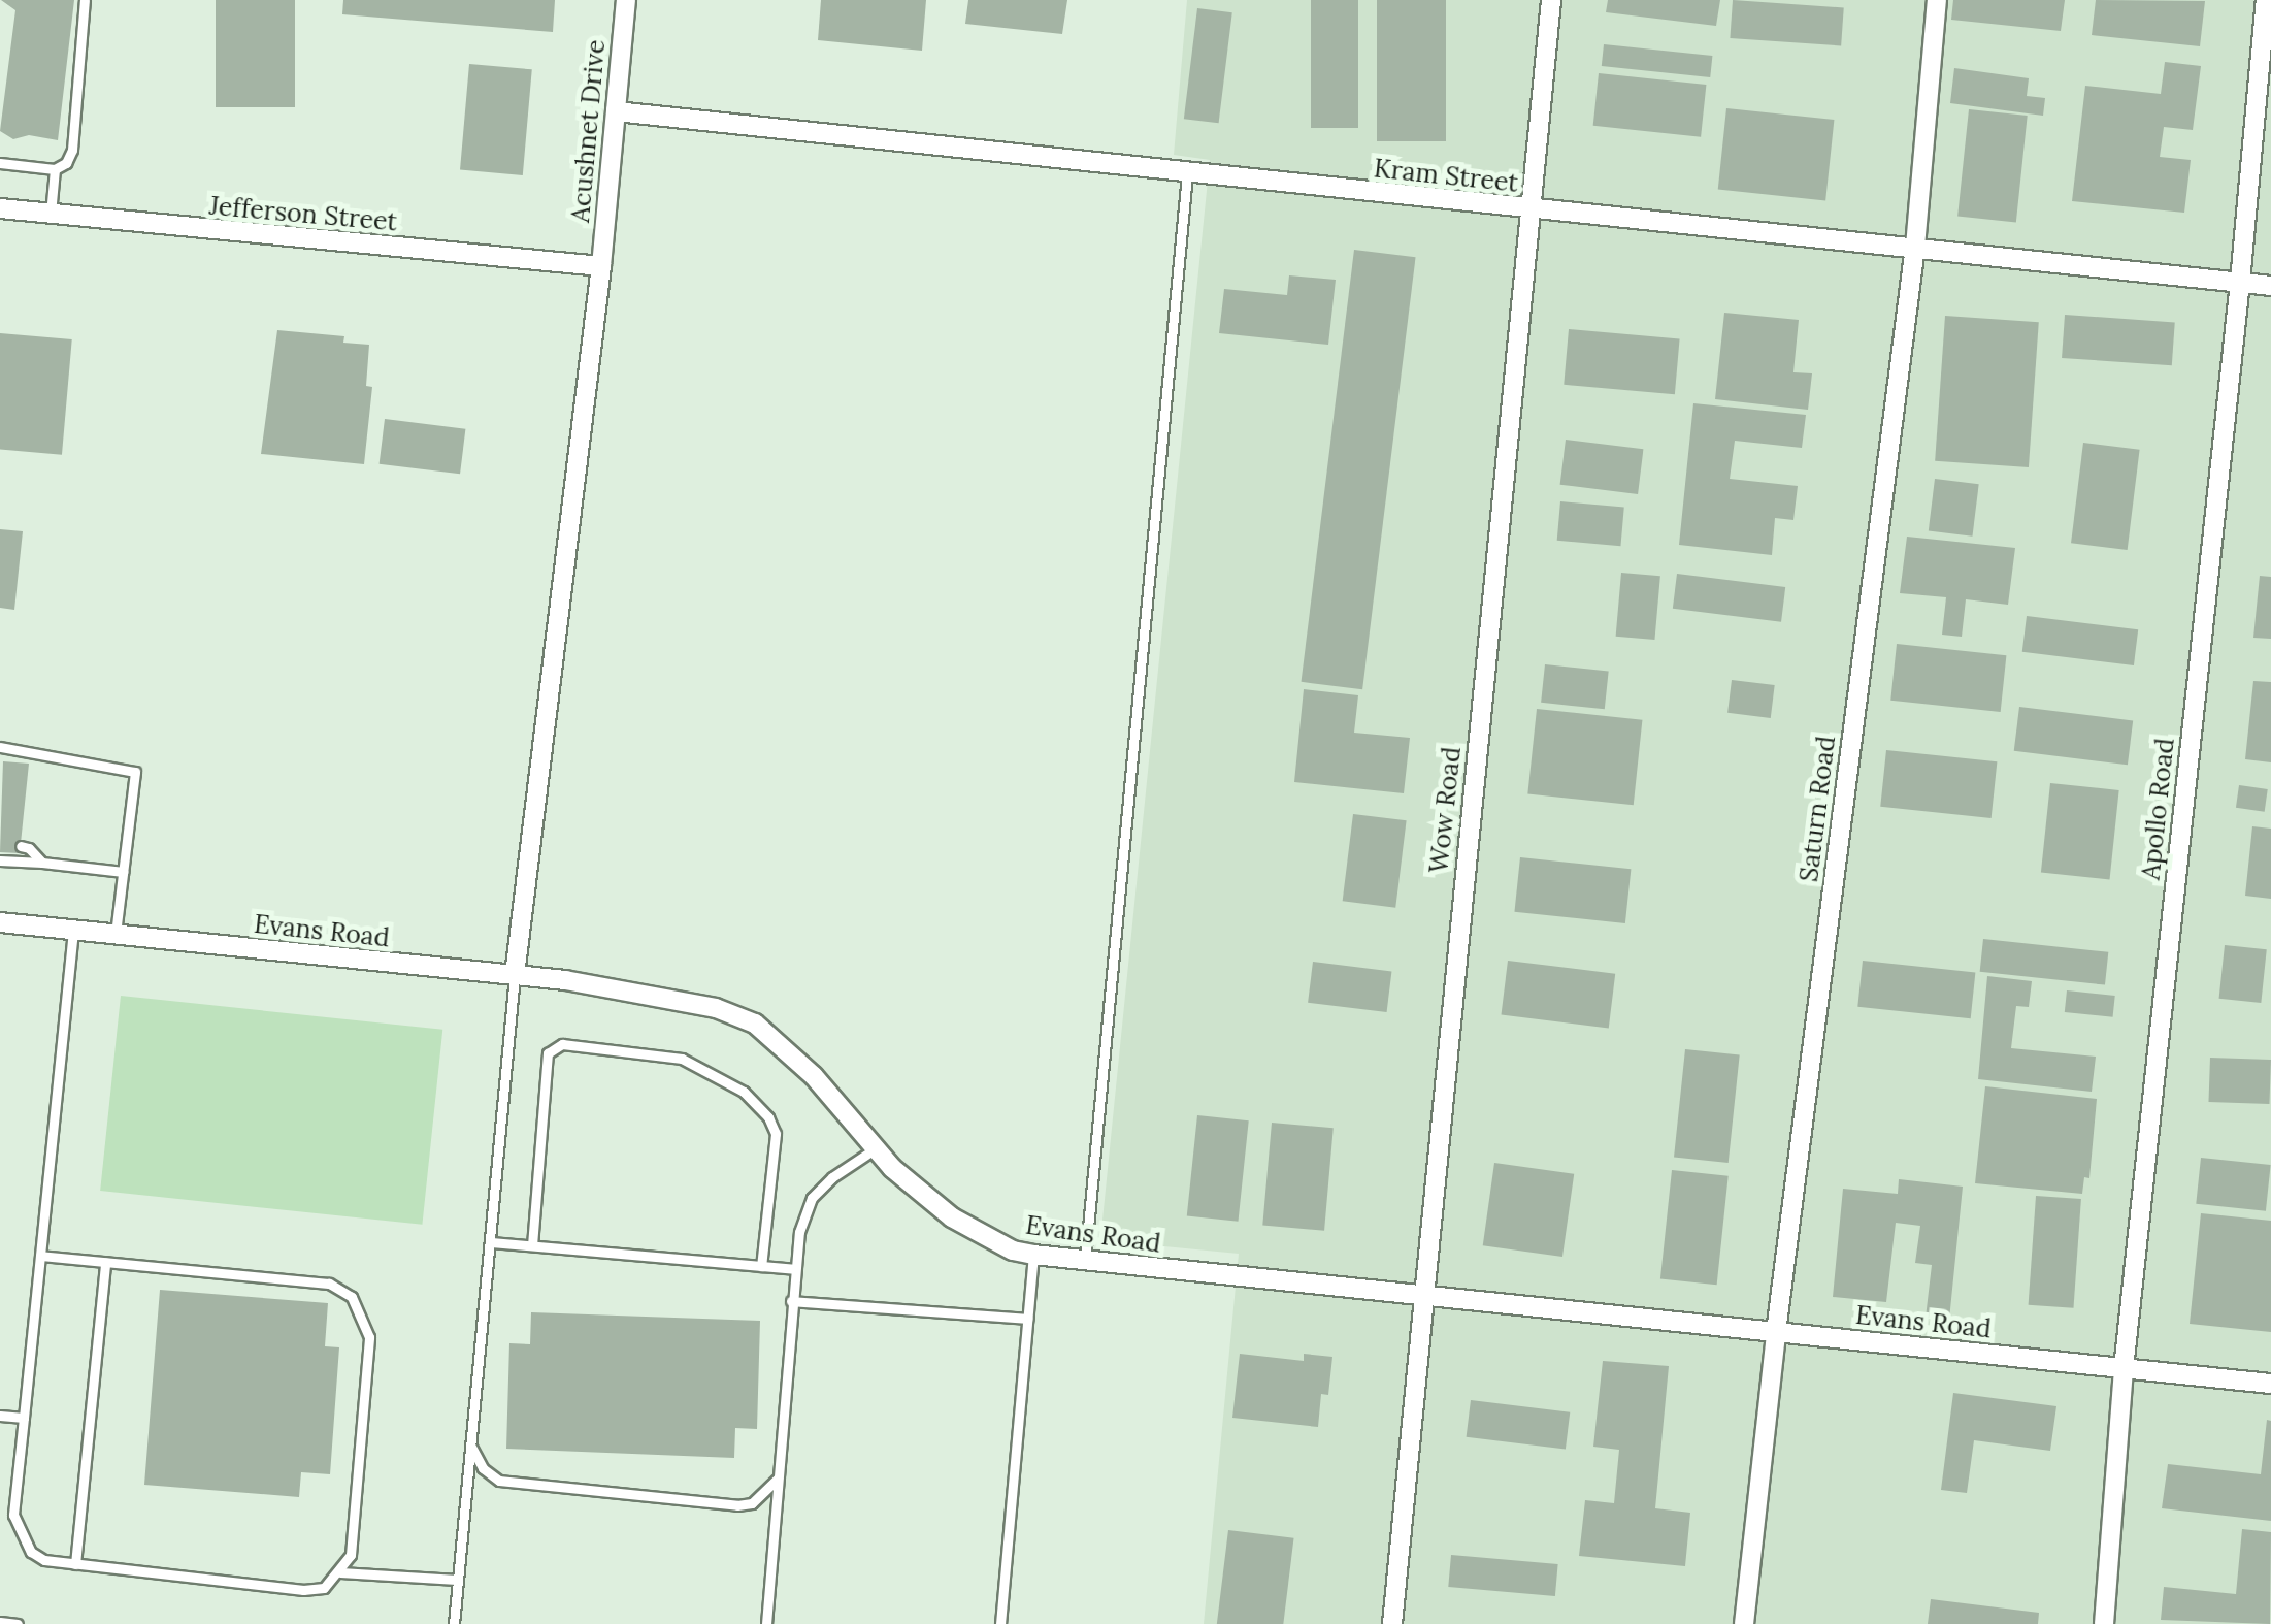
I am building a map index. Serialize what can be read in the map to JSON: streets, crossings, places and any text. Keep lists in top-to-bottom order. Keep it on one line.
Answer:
{"streets":{"street":["Acushnet Drive","Kram Street","Jefferson Street","Saturn Road","Apollo Road","Wow Road","Evans Road"]},"crossings":[["Acushnet Drive","Kram Street"],["Acushnet Drive","Jefferson Street"],["Acushnet Drive","Evans Road"],["Kram Street","Saturn Road"],["Kram Street","Apollo Road"],["Kram Street","Wow Road"],["Saturn Road","Evans Road"],["Apollo Road","Evans Road"],["Wow Road","Evans Road"]]}
